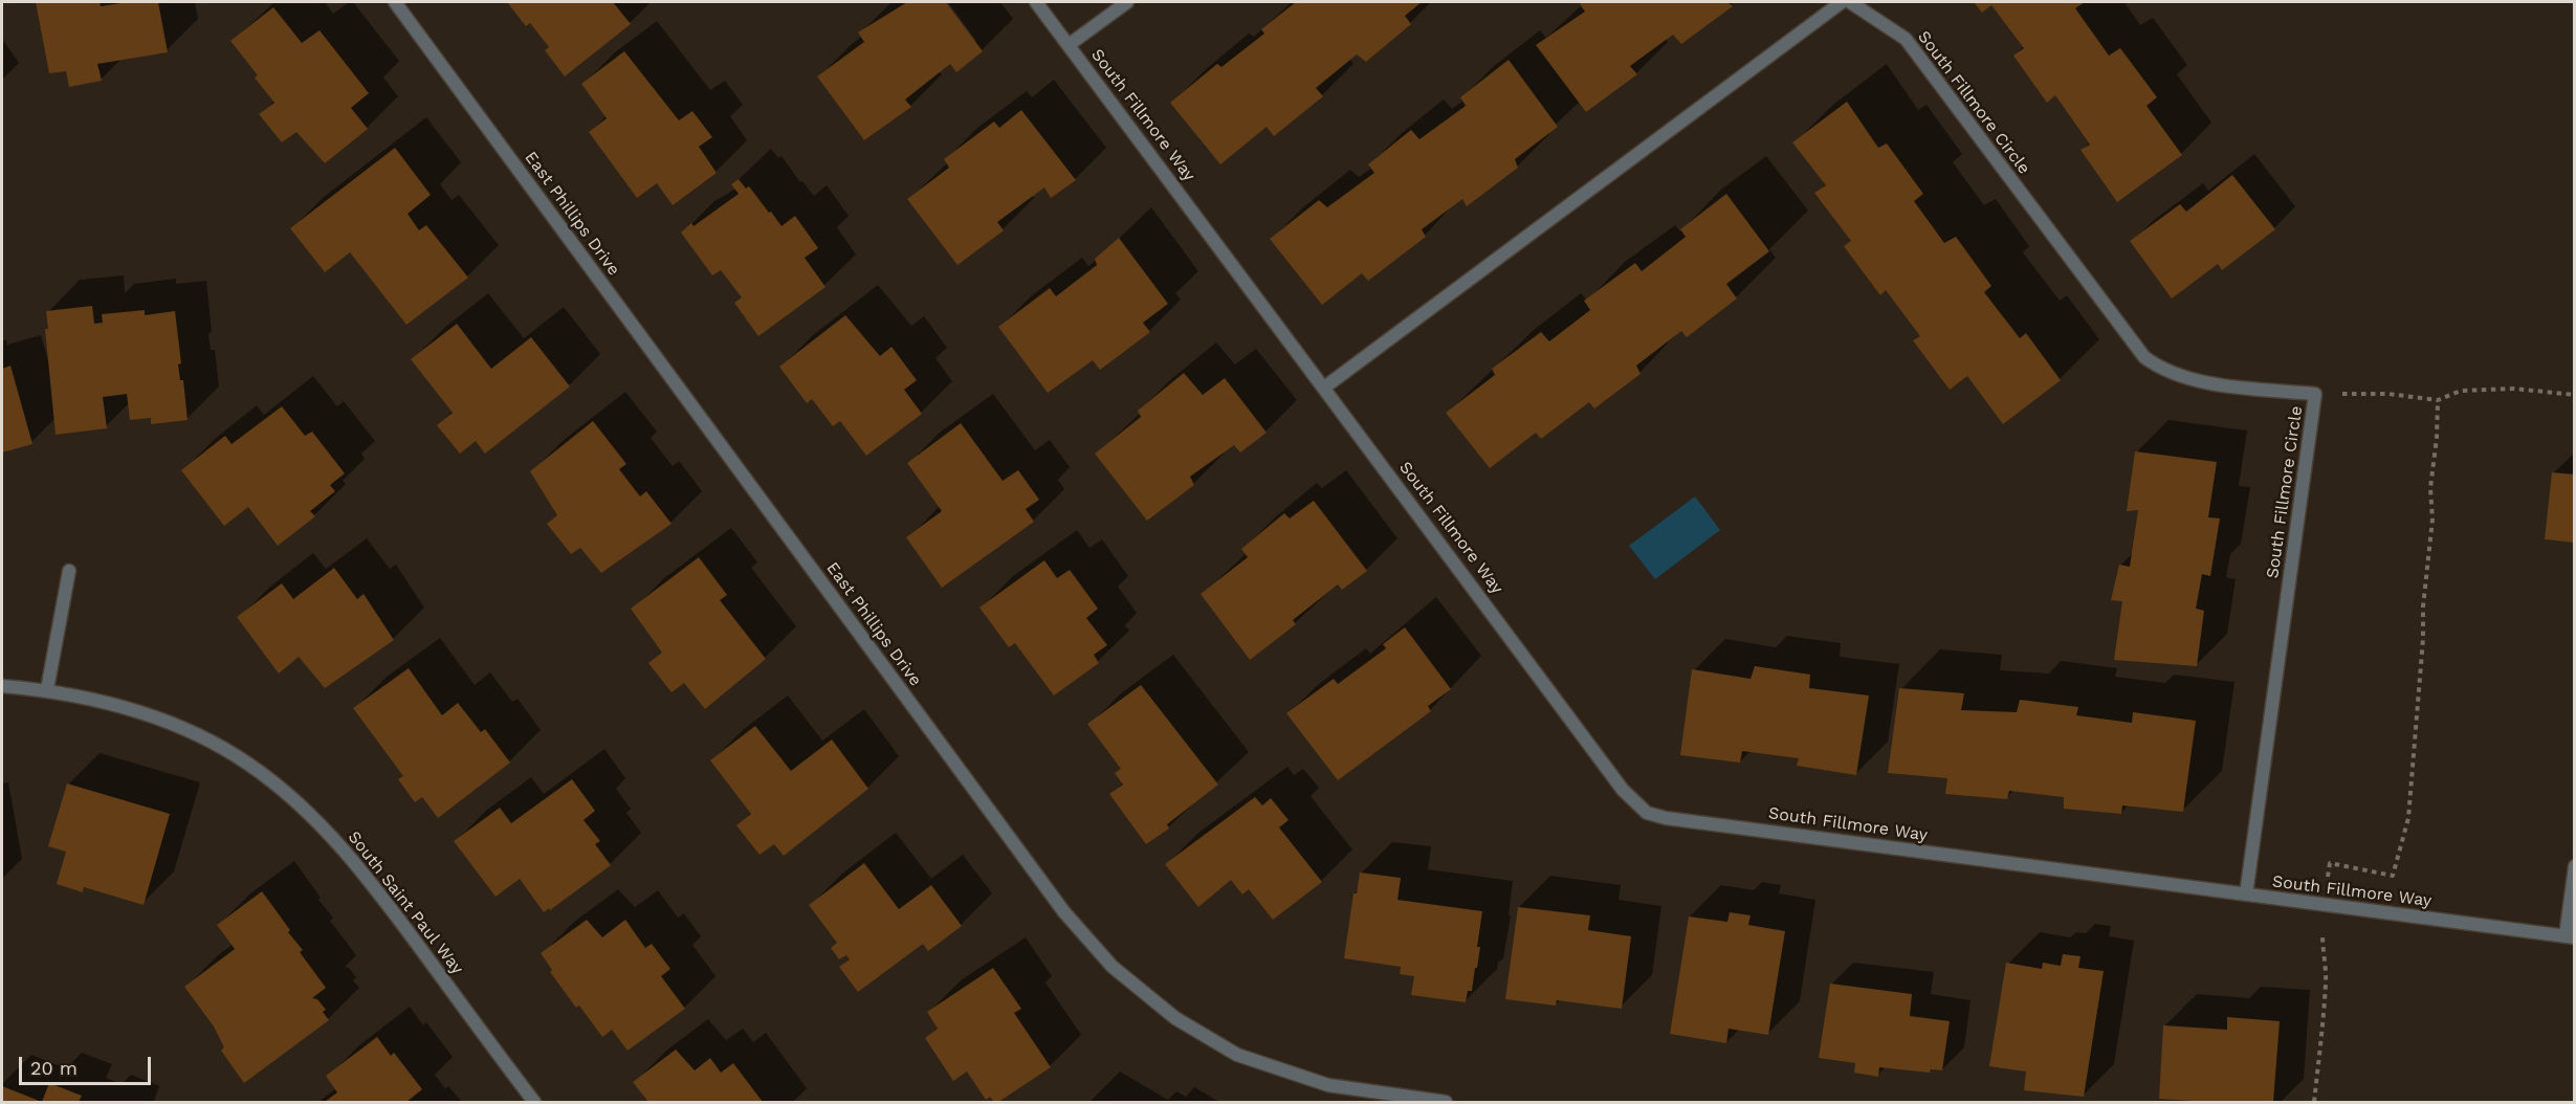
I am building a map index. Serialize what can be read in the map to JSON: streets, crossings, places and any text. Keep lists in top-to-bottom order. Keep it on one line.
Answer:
{"streets":{"street":["South Fillmore Circle","South Fillmore Way","East Phillips Drive","South Saint Paul Way"]},"crossings":[["South Fillmore Circle","South Fillmore Way"]],"scale_bar":"20 m"}
